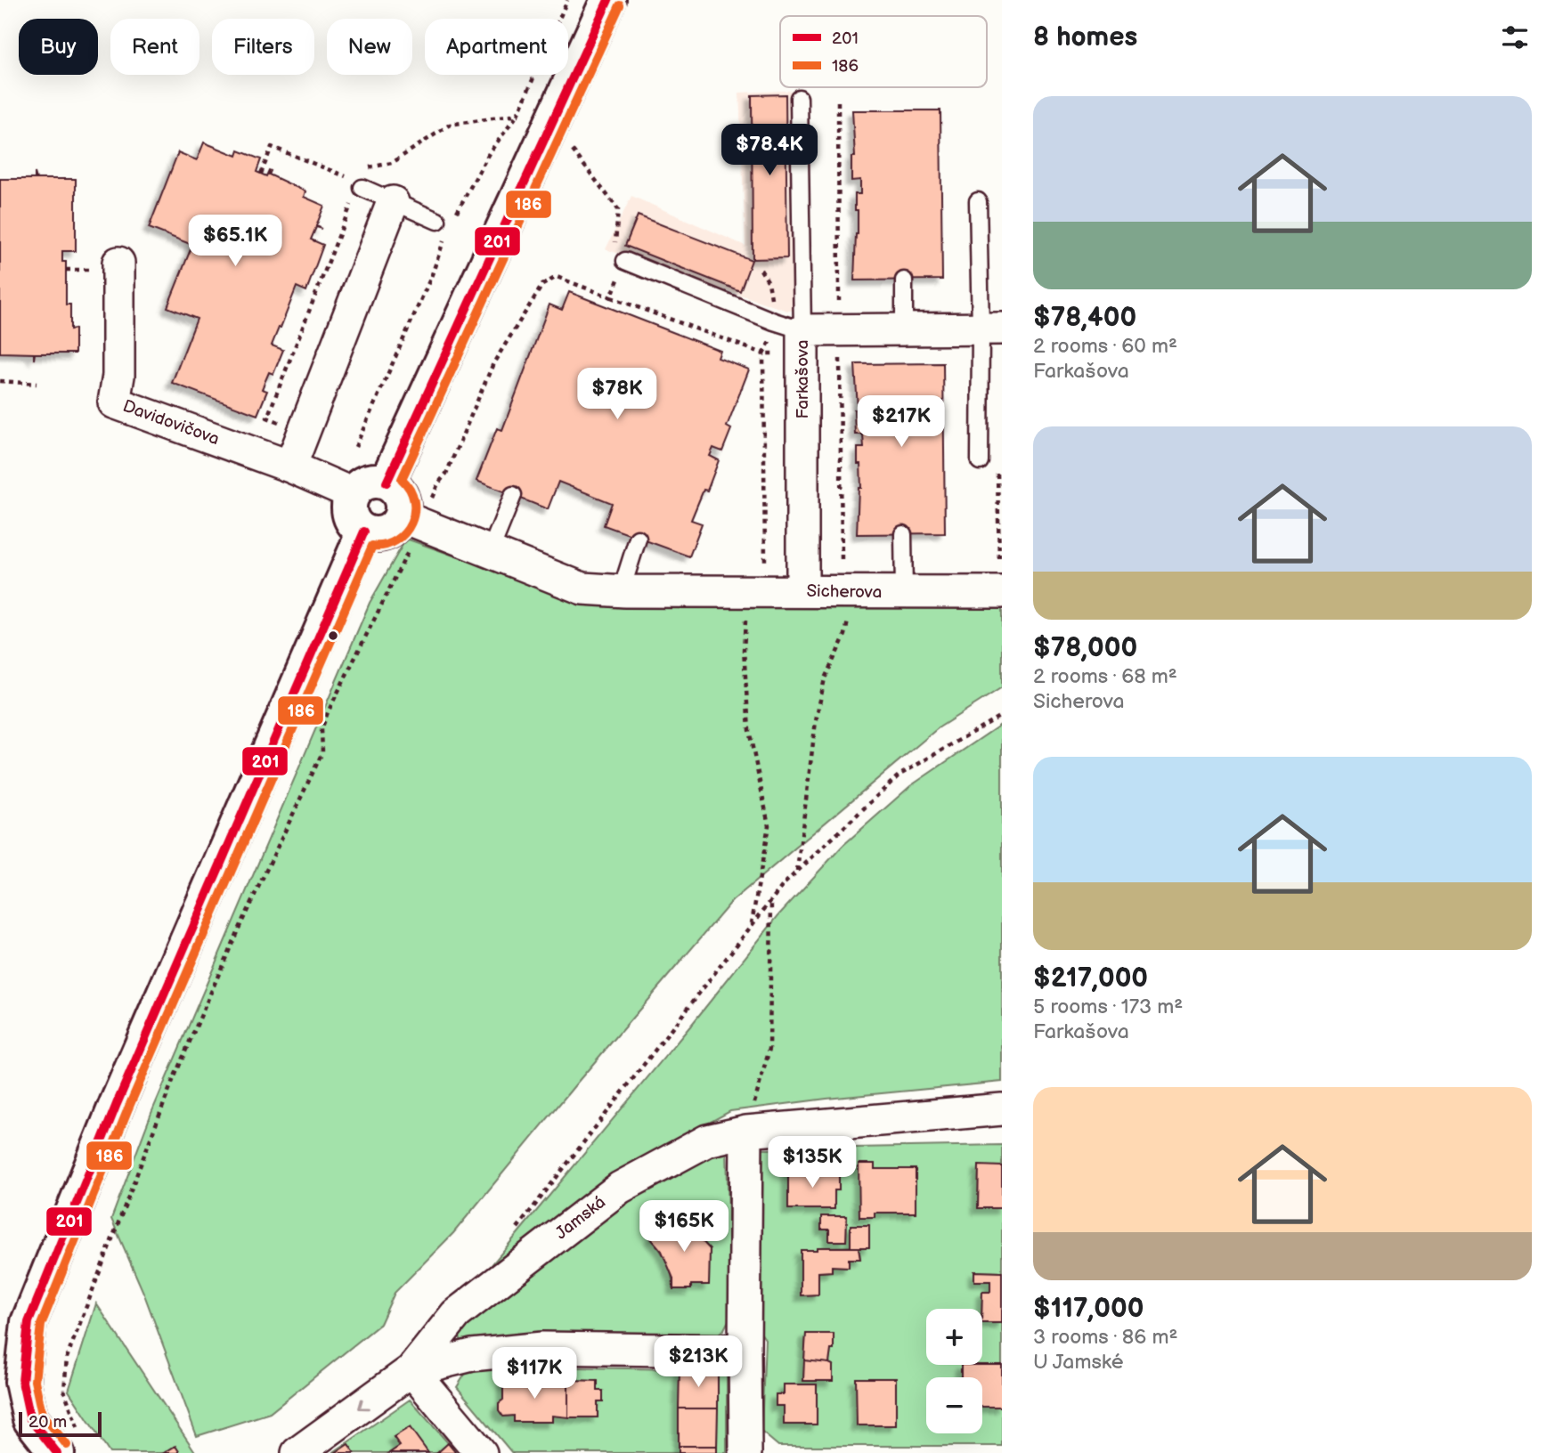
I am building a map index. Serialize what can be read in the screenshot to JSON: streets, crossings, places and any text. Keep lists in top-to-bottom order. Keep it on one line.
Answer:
{"streets":{"street":["Farkašova","Davidovičova","Sicherova","Jamská"]},"crossings":[["Farkašova","Sicherova"],["Davidovičova","Sicherova"]],"lines":["transit line 201","transit line 186"],"legend":["201","186"],"scale_bar":"20 m","page":{"heading":"8 homes","chip":["Buy","Rent","Filters","New","Apartment"],"list":[{"name":"$78,400","note":"2 rooms · 60 m² · Farkašova"},{"name":"$78,000","note":"2 rooms · 68 m² · Sicherova"},{"name":"$217,000","note":"5 rooms · 173 m² · Farkašova"},{"name":"$117,000","note":"3 rooms · 86 m² · U Jamské"}],"price":["$78.4K","$65.1K","$78K","$217K","$135K","$165K","$213K","$117K"],"map_buttons":["+","−"],"scale":"20 m"}}
